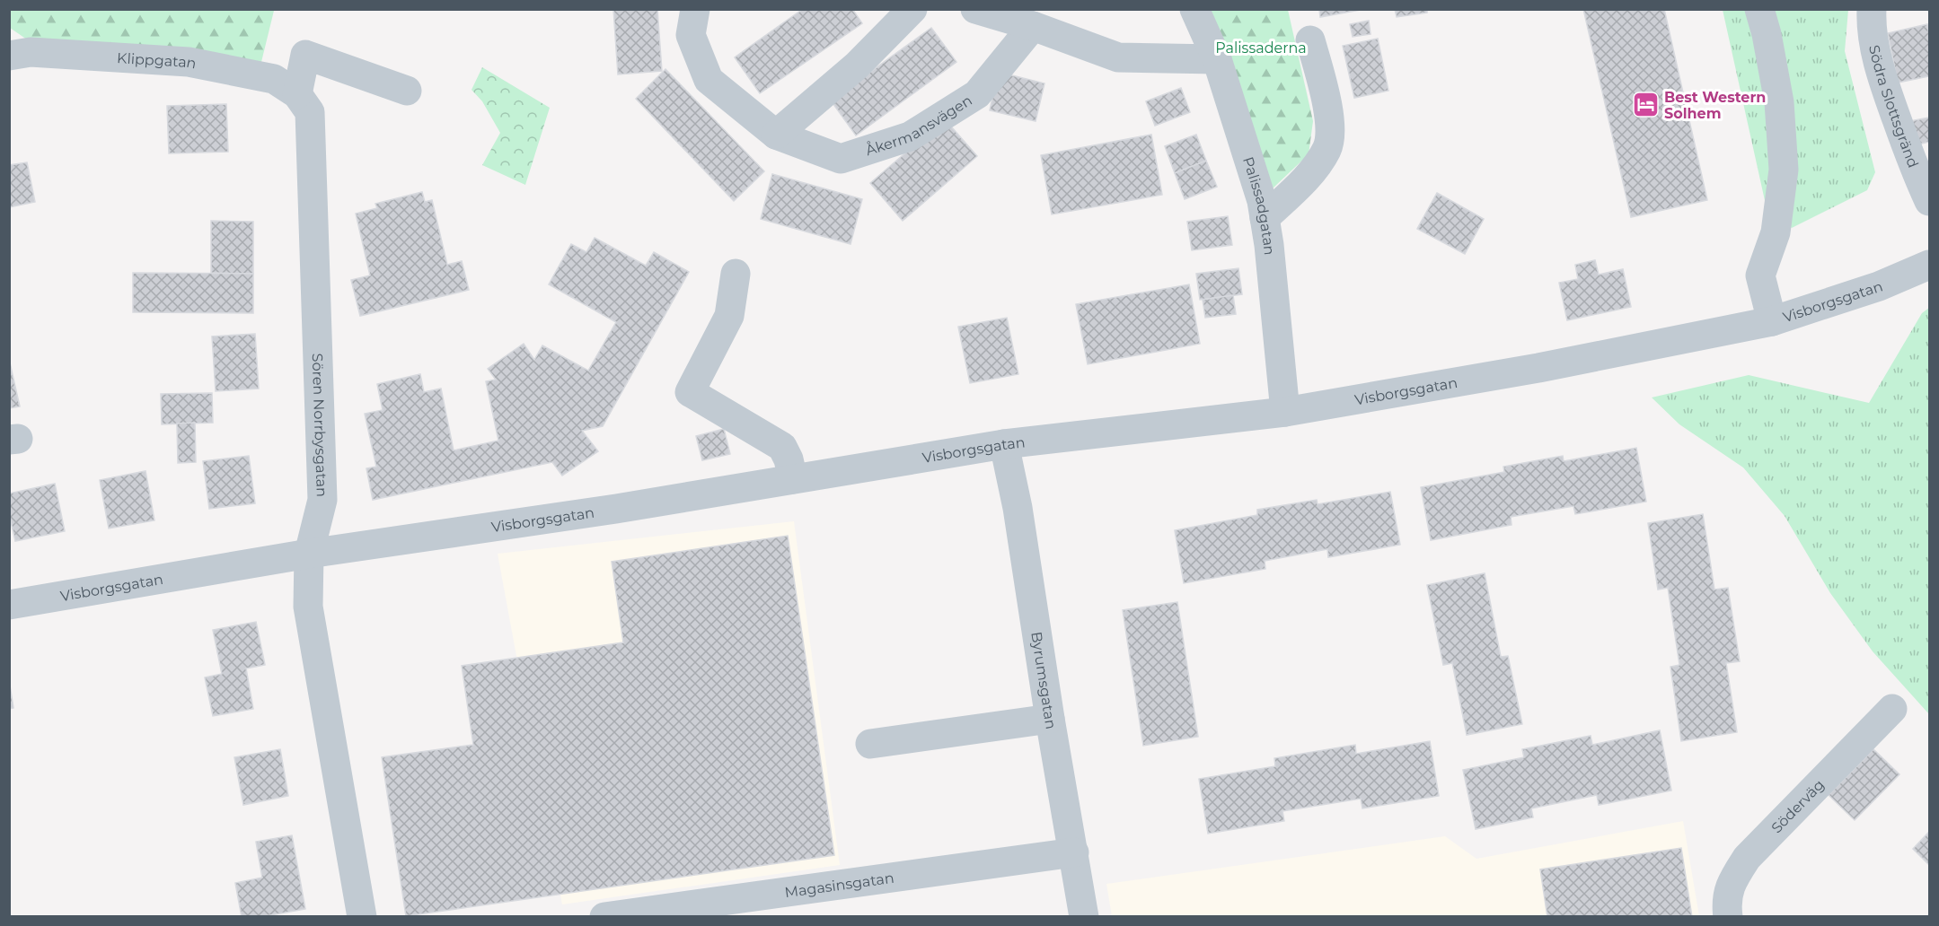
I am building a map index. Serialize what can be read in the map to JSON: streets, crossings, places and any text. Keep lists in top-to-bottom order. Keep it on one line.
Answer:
{"streets":{"street":["Klippgatan","Södra Slottsgränd","Åkermansvägen","Palissadgatan","Visborgsgatan","Sören Norrbysgatan","Byrumsgatan","Söderväg","Magasinsgatan"]},"crossings":[["Klippgatan","Sören Norrbysgatan"],["Palissadgatan","Visborgsgatan"],["Visborgsgatan","Sören Norrbysgatan"],["Visborgsgatan","Byrumsgatan"],["Byrumsgatan","Magasinsgatan"]],"parks":["Palissaderna"],"places":{"hotel":["Best Western Solhem"]}}
